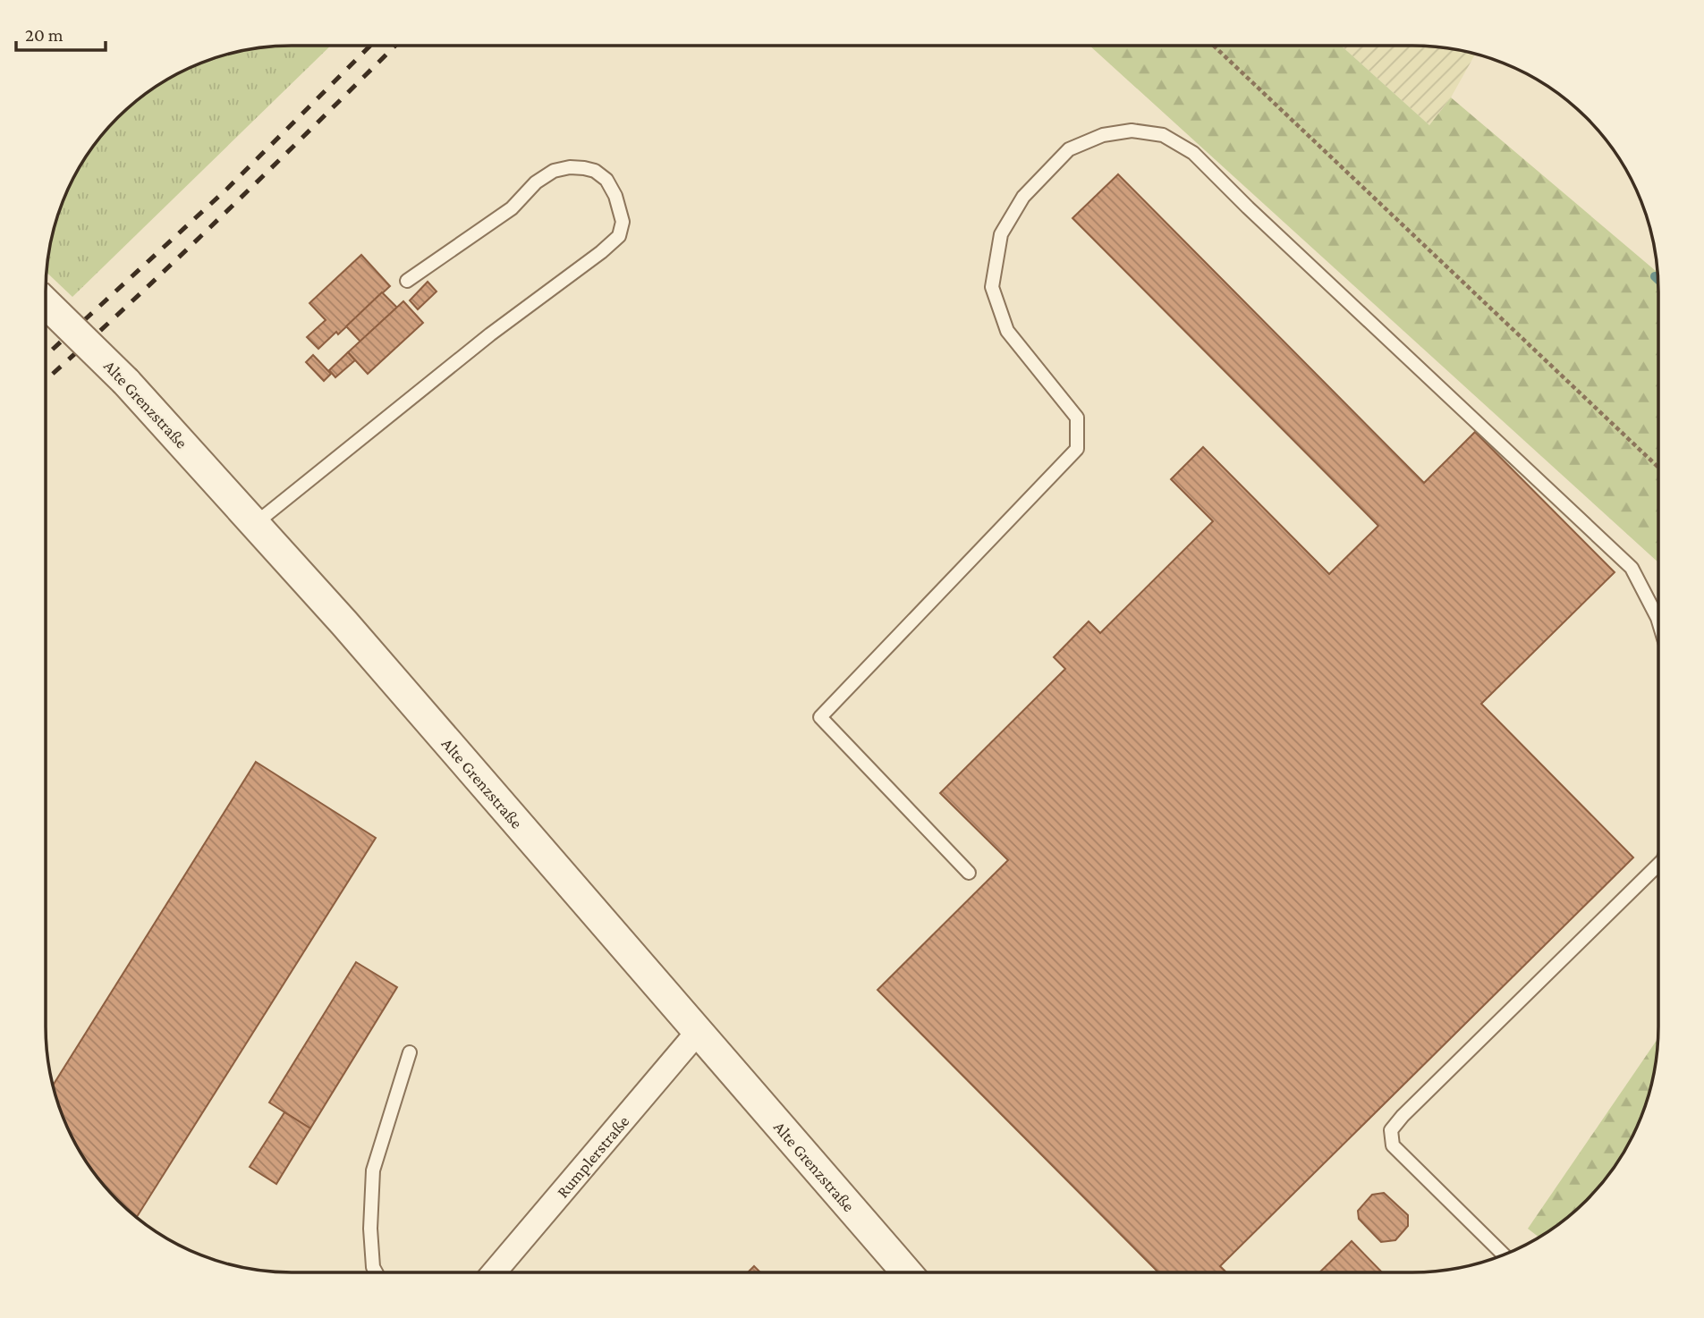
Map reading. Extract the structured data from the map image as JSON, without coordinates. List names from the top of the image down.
{
  "streets": {
    "street": ["Alte Grenzstraße", "Rumplerstraße"]
  },
  "crossings": [
    ["Alte Grenzstraße", "Rumplerstraße"]
  ],
  "scale_bar": "20 m"
}
